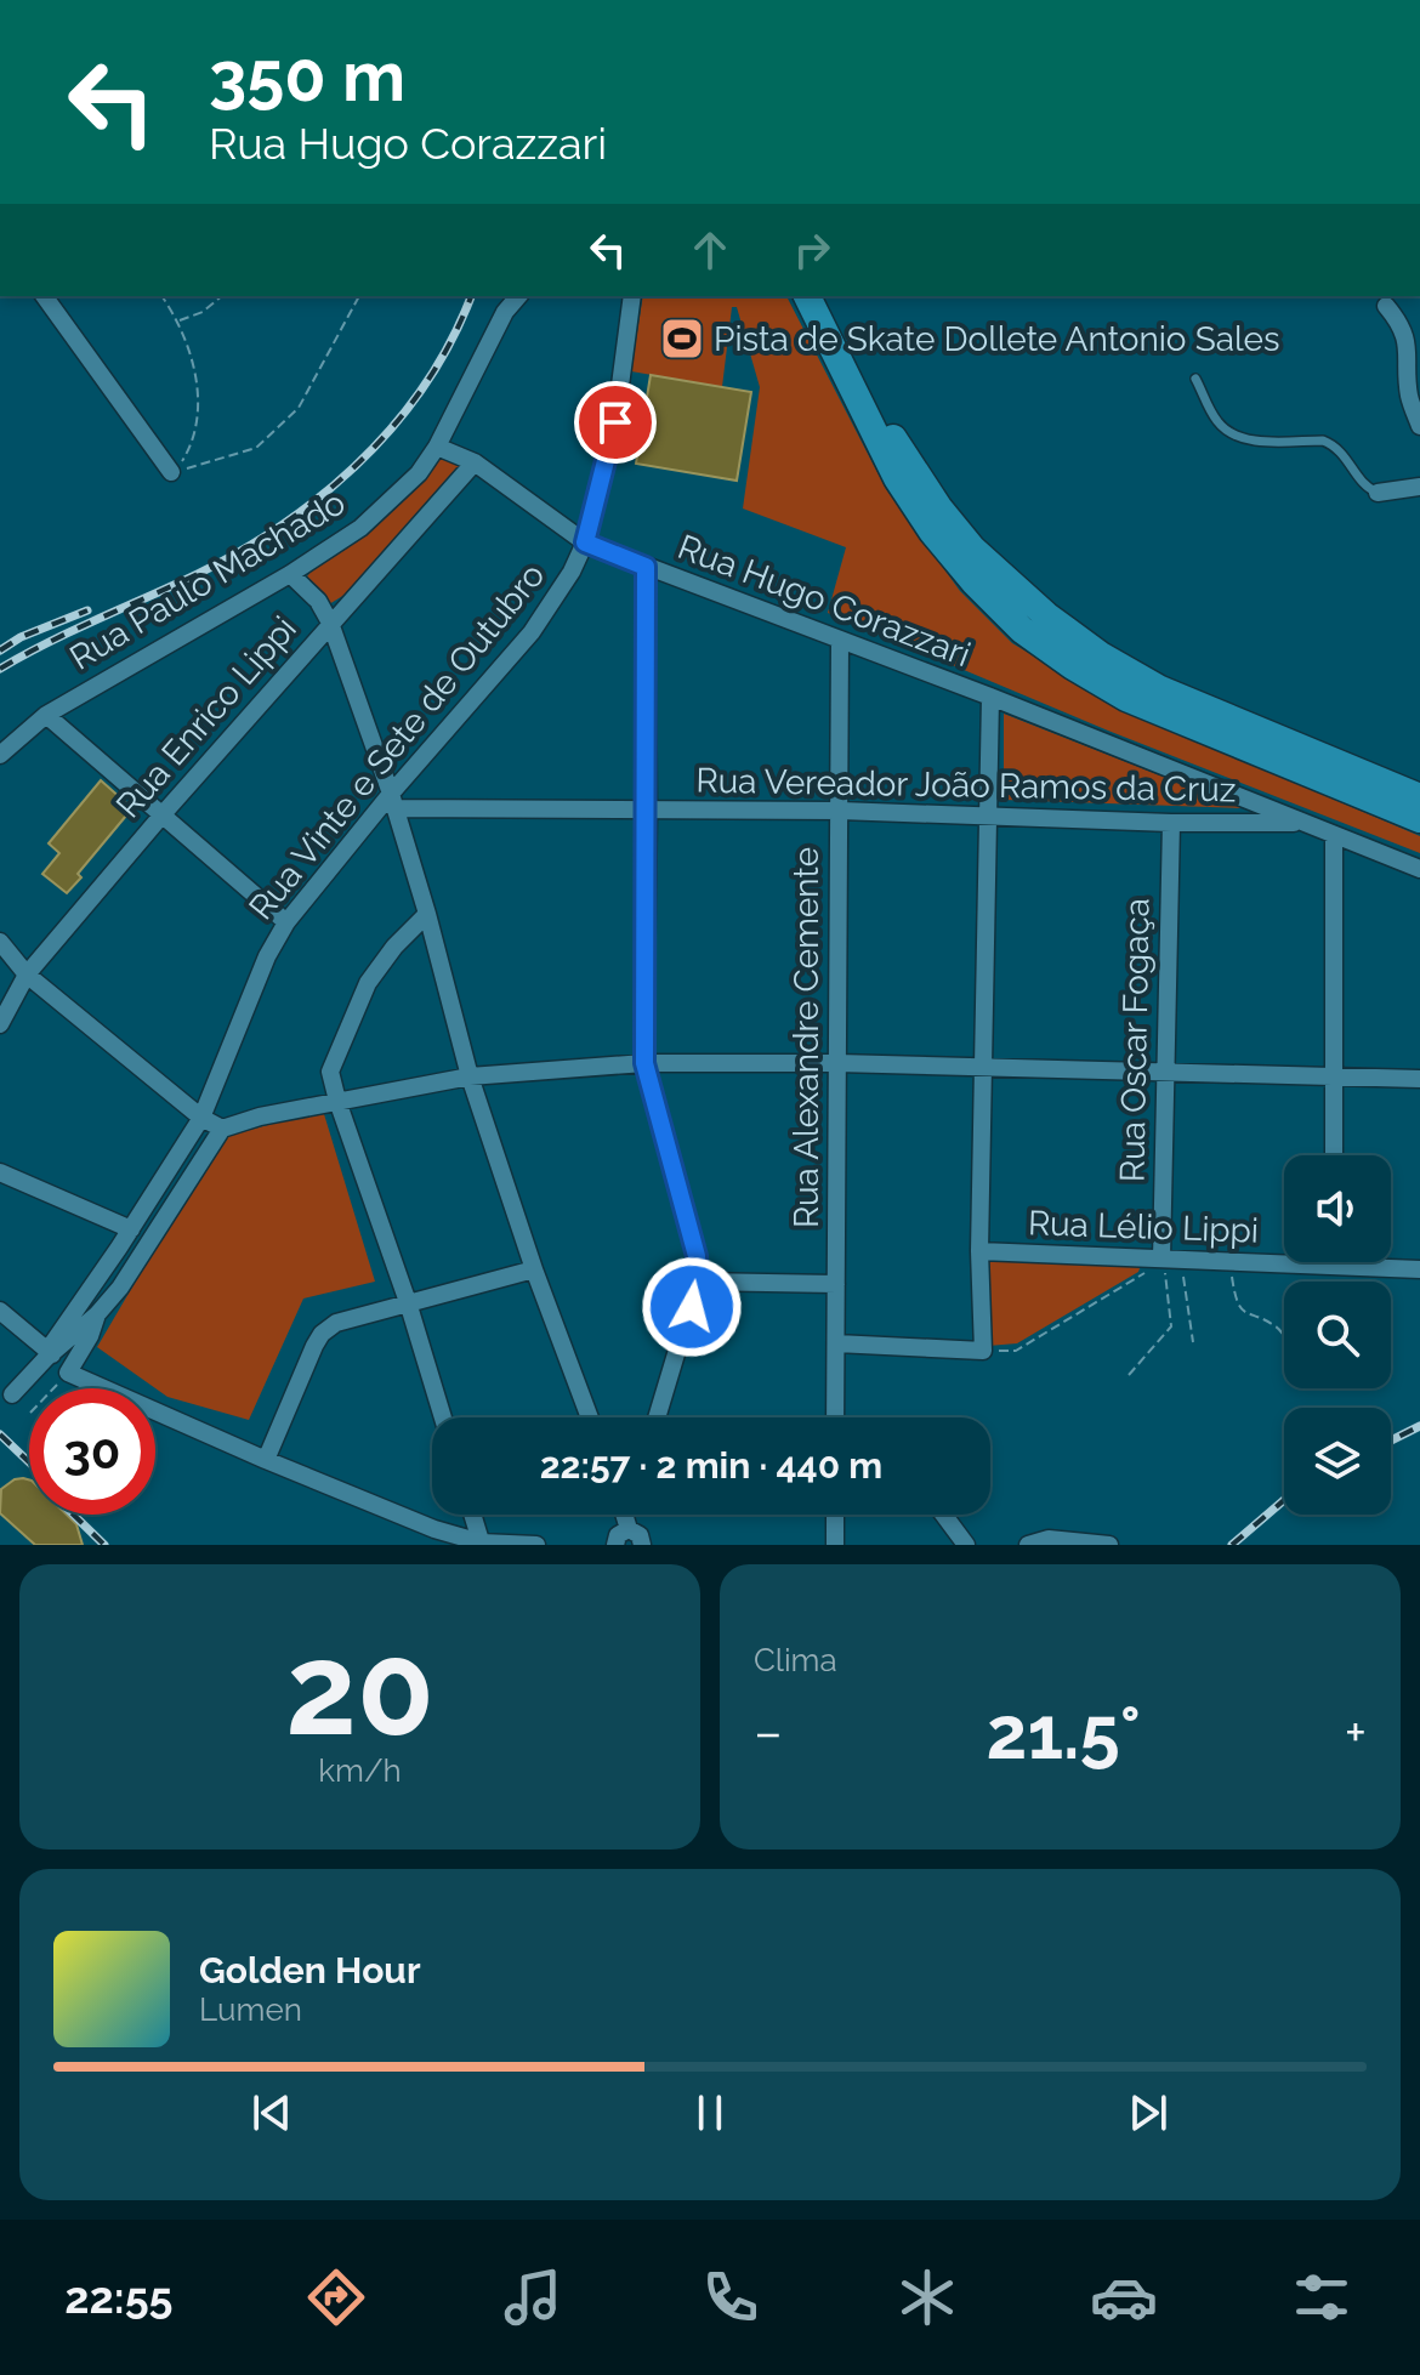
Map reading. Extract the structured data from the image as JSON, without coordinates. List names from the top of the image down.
{
  "streets": {
    "street": [
      "Rua Paulo Machado",
      "Rua Hugo Corazzari",
      "Rua Enrico Lippi",
      "Rua Vinte e Sete de Outubro",
      "Rua Vereador João Ramos da Cruz",
      "Rua Alexandre Cemente",
      "Rua Oscar Fogaça",
      "Rua Lélio Lippi"
    ]
  },
  "crossings": [
    ["Rua Paulo Machado", "Rua Hugo Corazzari"],
    ["Rua Hugo Corazzari", "Rua Enrico Lippi"],
    ["Rua Hugo Corazzari", "Rua Vinte e Sete de Outubro"],
    ["Rua Hugo Corazzari", "Rua Vereador João Ramos da Cruz"],
    ["Rua Hugo Corazzari", "Rua Alexandre Cemente"],
    ["Rua Vinte e Sete de Outubro", "Rua Vereador João Ramos da Cruz"],
    ["Rua Vereador João Ramos da Cruz", "Rua Alexandre Cemente"],
    ["Rua Vereador João Ramos da Cruz", "Rua Oscar Fogaça"],
    ["Rua Oscar Fogaça", "Rua Lélio Lippi"]
  ],
  "places": {
    "sports": ["Pista de Skate Dollete Antonio Sales"]
  },
  "page": {
    "turn": ["350 m", "Rua Hugo Corazzari"],
    "limit": "30",
    "trip": "22:57 · 2 min · 440 m",
    "tile": [
      ["20", "km/h"],
      "Clima"
    ],
    "heat": ["−", "21.5°", "+"],
    "song": ["Golden Hour", "Lumen"],
    "tabs": "22:55"
  }
}
